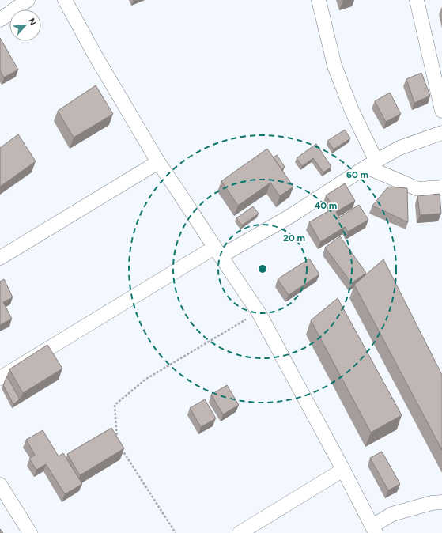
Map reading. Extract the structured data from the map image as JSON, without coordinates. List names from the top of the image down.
{
  "north": "top right",
  "rings": ["60 m", "40 m", "20 m"]
}
